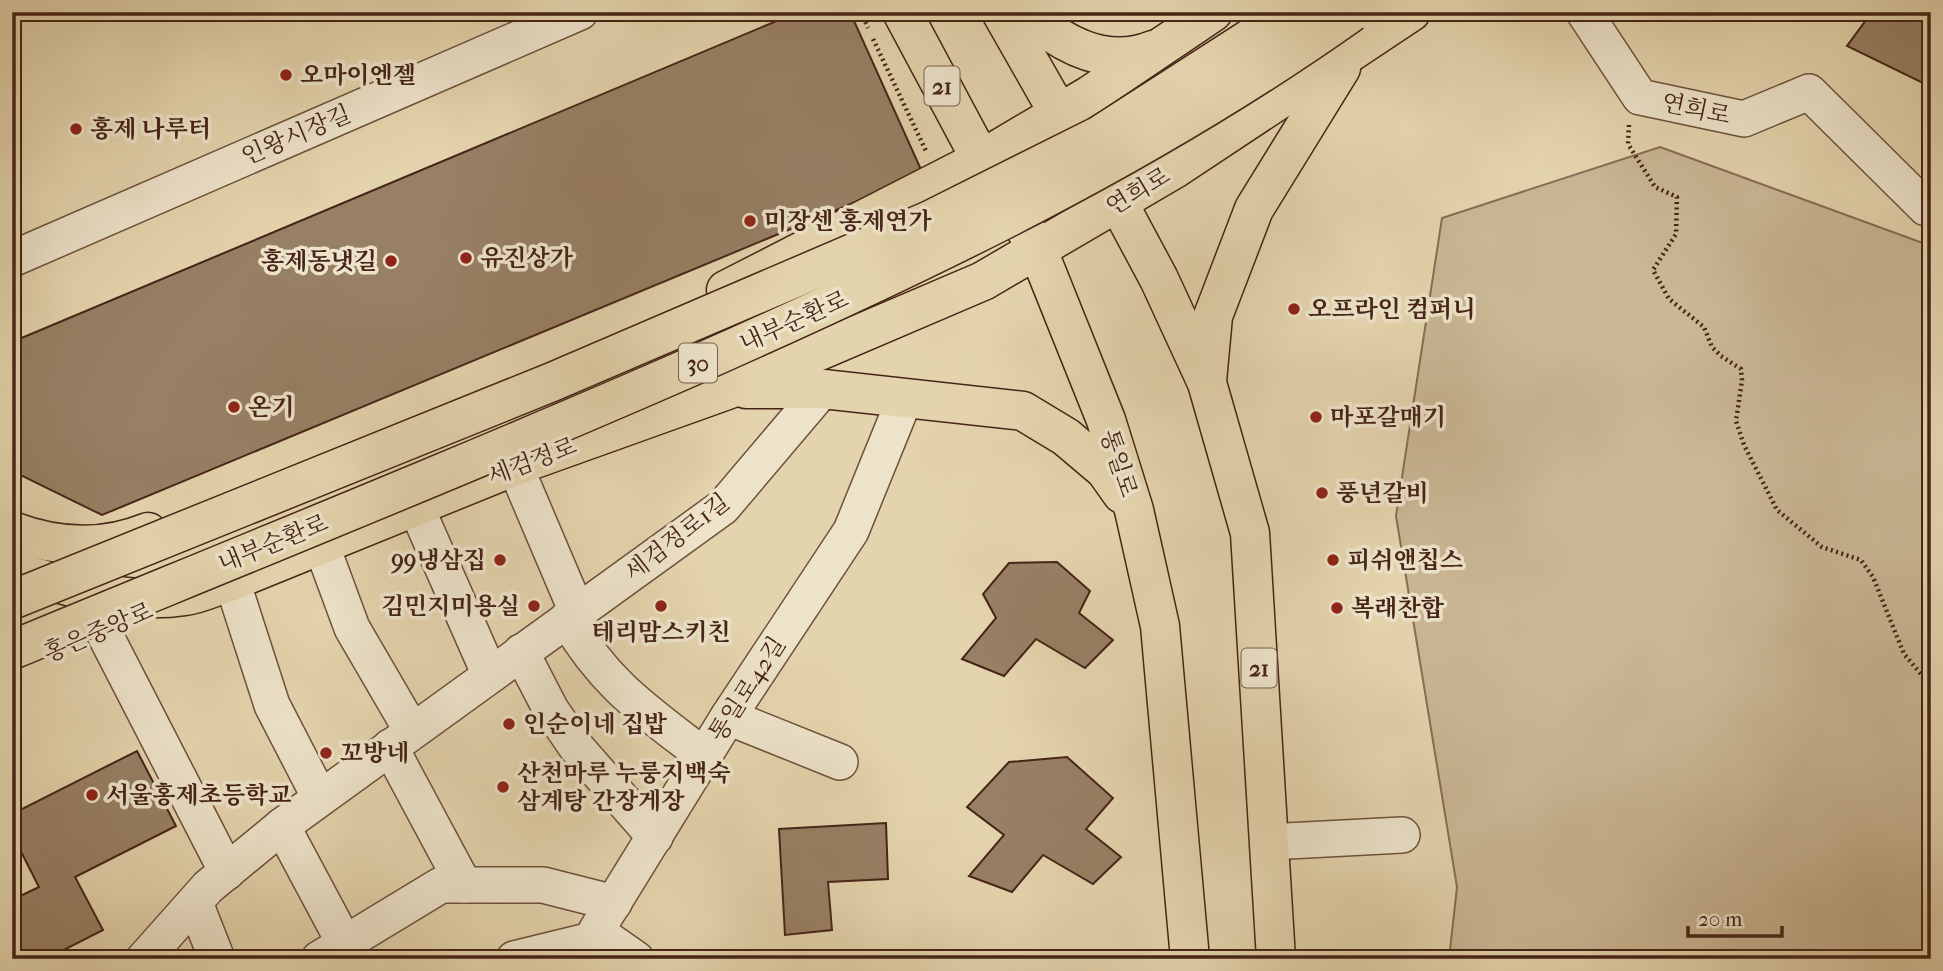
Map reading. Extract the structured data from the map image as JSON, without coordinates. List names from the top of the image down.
{
  "streets": {
    "main road": [
      "21",
      "연희로",
      "내부순환로",
      "30",
      "세검정로",
      "통일로"
    ],
    "street": [
      "인왕시장길",
      "세검정로1길",
      "홍은중앙로",
      "통일로42길"
    ]
  },
  "crossings": [
    ["21", "연희로"],
    ["연희로", "세검정로"],
    ["연희로", "통일로"],
    ["세검정로", "통일로"],
    ["세검정로", "홍은중앙로"]
  ],
  "places": [
    "오마이엔젤",
    "홍제 나루터",
    "미장센 홍제연가",
    "유진상가",
    "홍제동냇길",
    "오프라인 컴퍼니",
    "온기",
    "마포갈매기",
    "풍년갈비",
    "99냉삼집",
    "피쉬앤칩스",
    "김민지미용실",
    "테리맘스키친",
    "복래찬합",
    "인순이네 집밥",
    "꼬방네",
    "산천마루 누룽지백숙 삼계탕 간장게장",
    "서울홍제초등학교"
  ],
  "scale_bar": "20 m"
}
